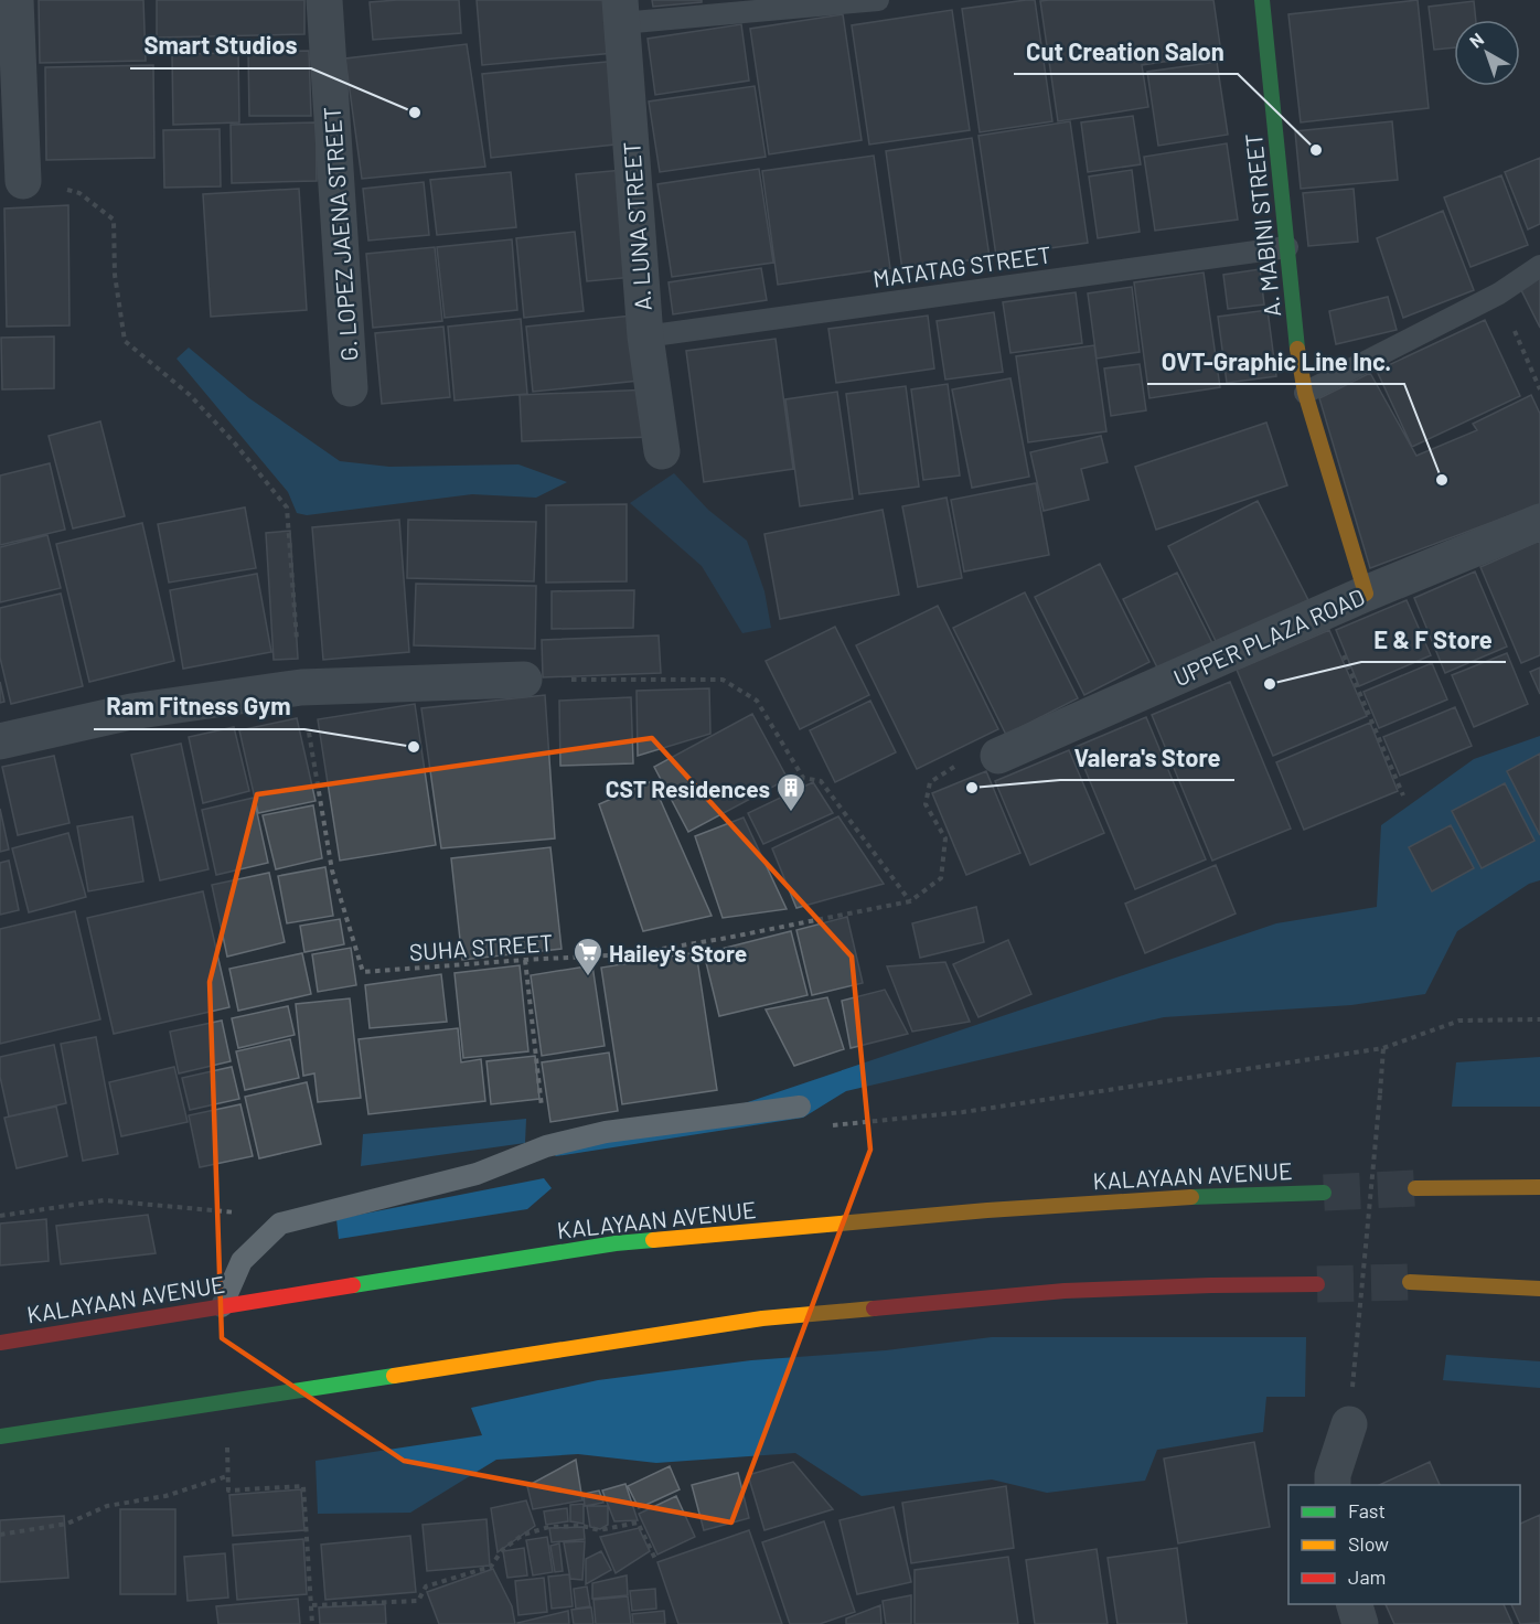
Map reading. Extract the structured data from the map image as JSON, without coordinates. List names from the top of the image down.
{
  "streets": {
    "main road": ["A. MABINI STREET", "KALAYAAN AVENUE"],
    "street": ["A. LUNA STREET", "G. LOPEZ JAENA STREET", "UPPER PLAZA ROAD"],
    "lane": ["MATATAG STREET"],
    "path": ["SUHA STREET"]
  },
  "crossings": [
    ["A. MABINI STREET", "MATATAG STREET"],
    ["A. MABINI STREET", "UPPER PLAZA ROAD"],
    ["A. LUNA STREET", "MATATAG STREET"],
    ["UPPER PLAZA ROAD", "SUHA STREET"]
  ],
  "places": {
    "other": [
      "Smart Studios",
      "Cut Creation Salon",
      "OVT-Graphic Line Inc.",
      "E & F Store",
      "Ram Fitness Gym",
      "Valera's Store"
    ],
    "building": ["CST Residences"],
    "supermarket": ["Hailey's Store"]
  },
  "legend": ["Fast", "Slow", "Jam"],
  "north": "top left"
}
